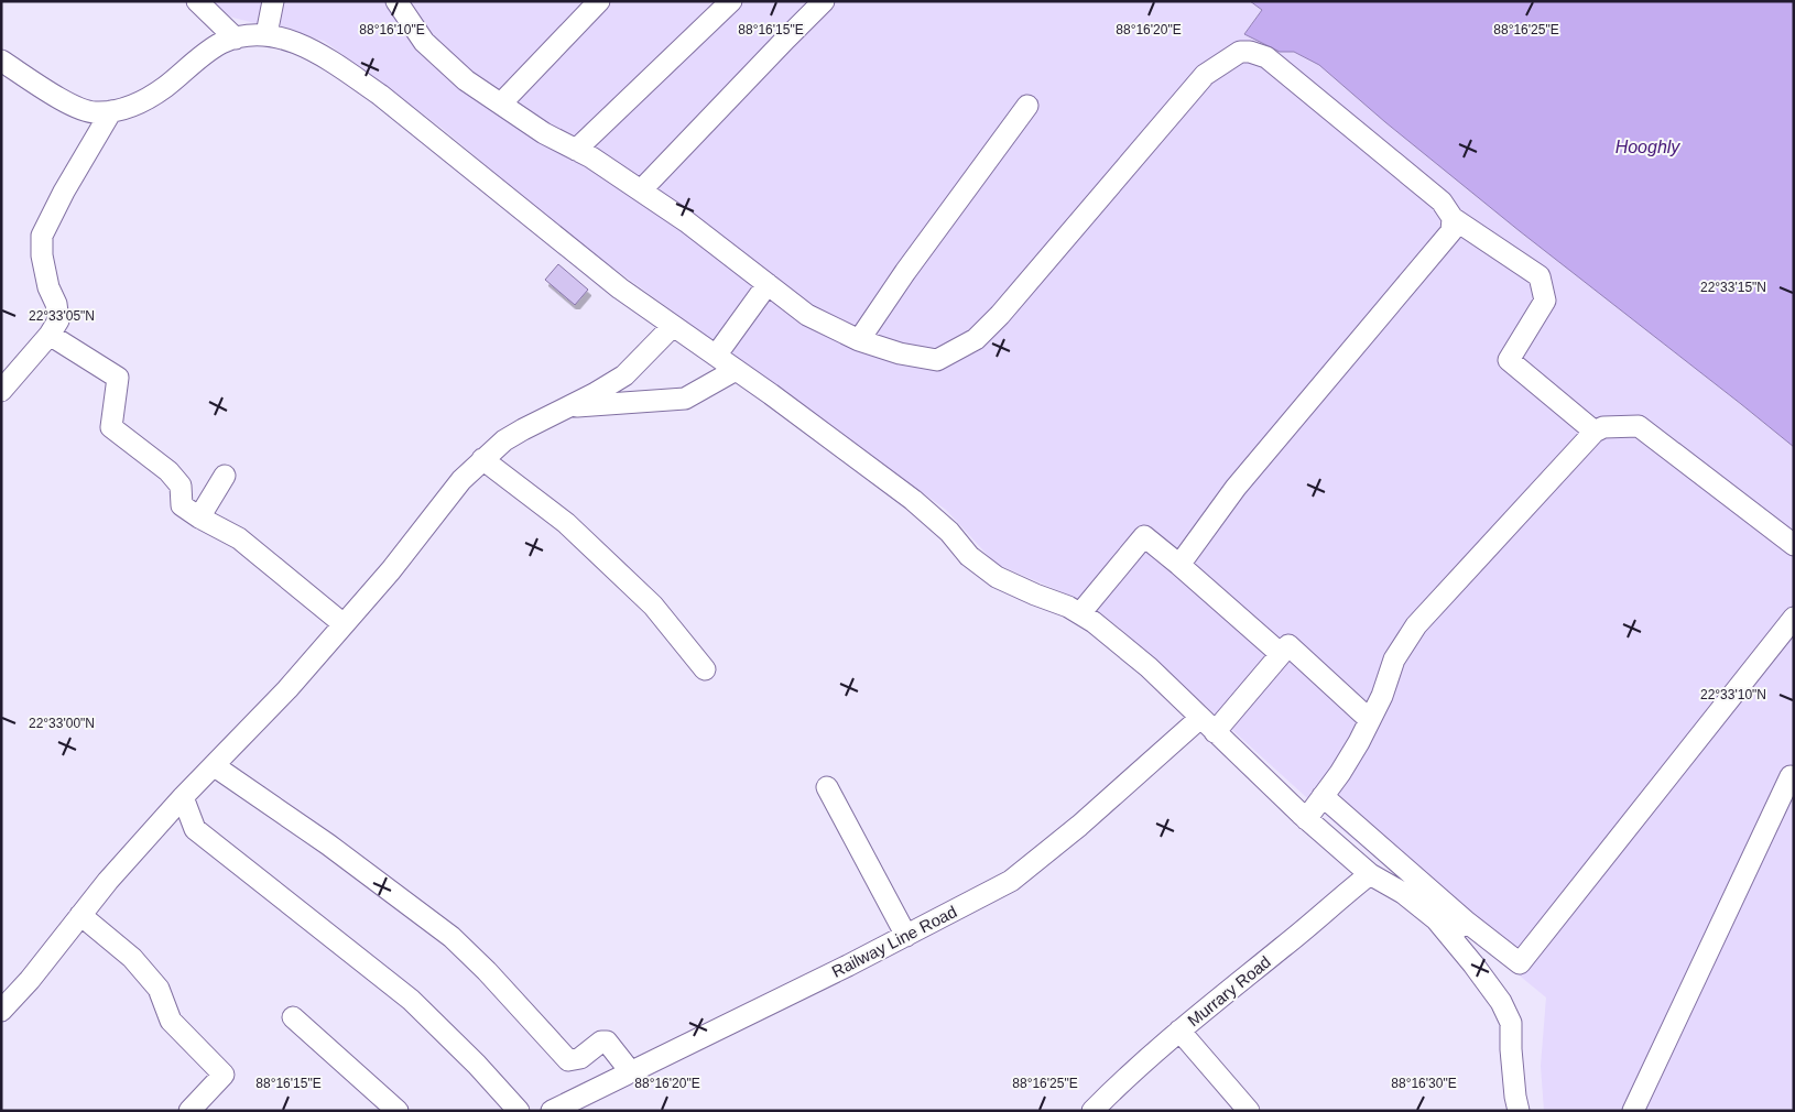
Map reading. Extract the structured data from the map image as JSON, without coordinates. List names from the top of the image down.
{
  "streets": {
    "street": ["Railway Line Road", "Murrary Road"]
  },
  "water": ["Hooghly"],
  "coordinates": [
    "88°16'10\"E",
    "88°16'15\"E",
    "88°16'20\"E",
    "88°16'25\"E",
    "22°33'15\"N",
    "22°33'05\"N",
    "22°33'10\"N",
    "22°33'00\"N",
    "88°16'30\"E"
  ]
}
